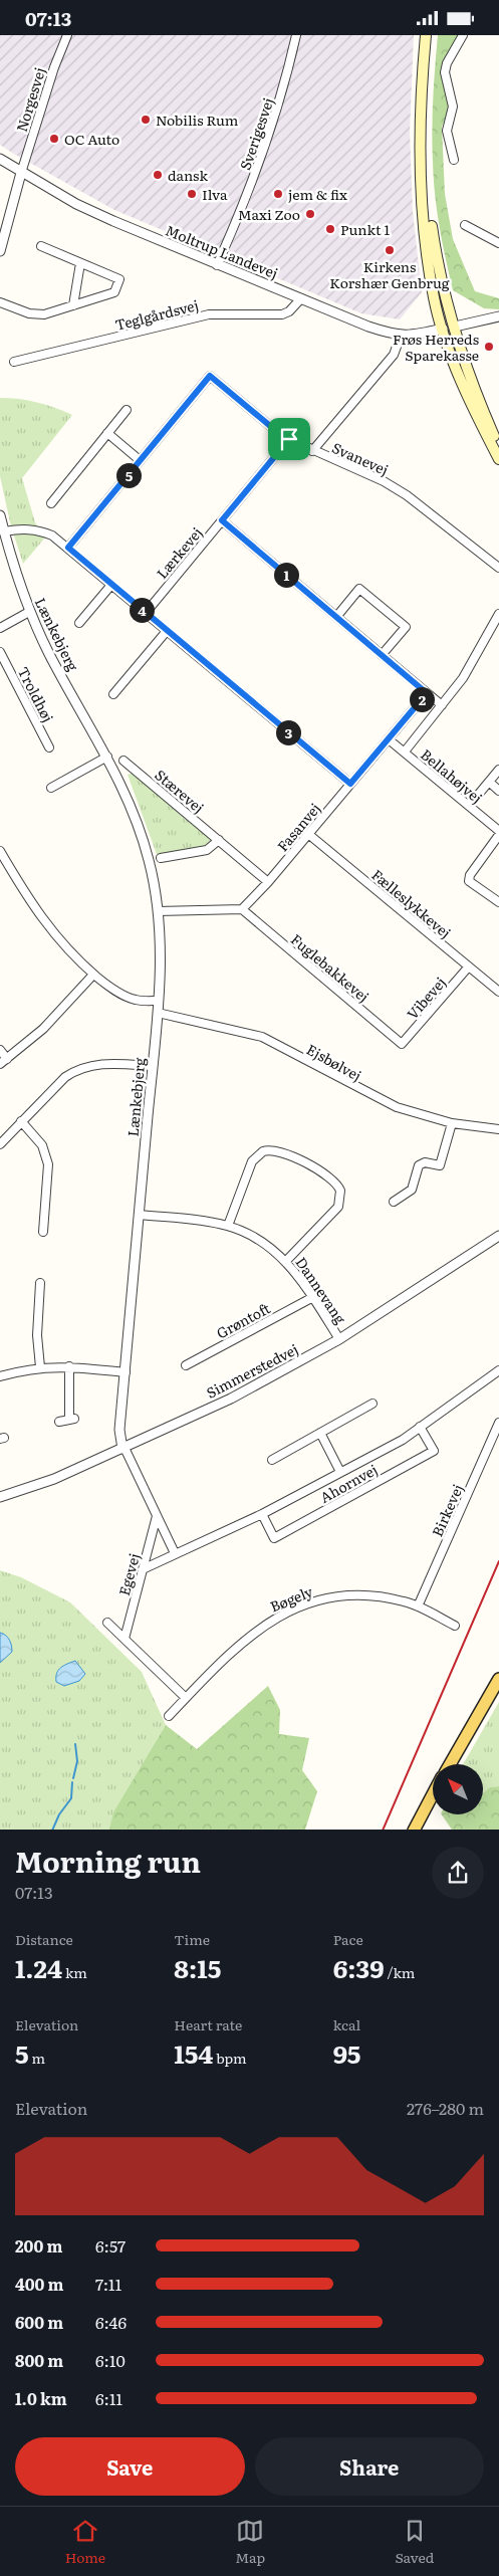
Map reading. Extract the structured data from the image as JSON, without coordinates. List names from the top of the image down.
{
  "streets": {
    "street": [
      "Norgesvej",
      "Sverigesvej",
      "Moltrup Landevej",
      "Teglgårdsvej",
      "Svanevej",
      "Lærkevej",
      "Lænkebjerg",
      "Troldhøj",
      "Bellahøjvej",
      "Stærevej",
      "Fasanvej",
      "Fælleslykkevej",
      "Fuglebakkevej",
      "Vibevej",
      "Ejsbølvej",
      "Dannevang",
      "Grøntoft",
      "Simmerstedvej",
      "Ahornvej",
      "Birkevej",
      "Egevej",
      "Bøgely"
    ]
  },
  "crossings": [
    ["Norgesvej", "Moltrup Landevej"],
    ["Sverigesvej", "Moltrup Landevej"],
    ["Moltrup Landevej", "Teglgårdsvej"],
    ["Svanevej", "Lærkevej"],
    ["Lænkebjerg", "Ejsbølvej"],
    ["Lænkebjerg", "Dannevang"],
    ["Lænkebjerg", "Simmerstedvej"],
    ["Bellahøjvej", "Fasanvej"],
    ["Stærevej", "Fasanvej"],
    ["Fasanvej", "Fælleslykkevej"],
    ["Fasanvej", "Fuglebakkevej"],
    ["Fælleslykkevej", "Vibevej"],
    ["Fuglebakkevej", "Vibevej"],
    ["Dannevang", "Grøntoft"],
    ["Dannevang", "Simmerstedvej"],
    ["Ahornvej", "Egevej"],
    ["Birkevej", "Bøgely"]
  ],
  "places": [
    "Nobilis Rum",
    "OC Auto",
    "dansk",
    "Ilva",
    "jem & fix",
    "Maxi Zoo",
    "Punkt 1",
    "Kirkens Korshær Genbrug",
    "Frøs Herreds Sparekasse"
  ],
  "north": "top left",
  "page": {
    "status": "07:13",
    "pins": [
      "5",
      "1",
      "4",
      "2",
      "3"
    ],
    "heading": ["Morning run", "07:13"],
    "stats": [
      ["Distance", "1.24 km"],
      ["Time", "8:15"],
      ["Pace", "6:39 /km"],
      ["Elevation", "5 m"],
      ["Heart rate", "154 bpm"],
      ["kcal", "95"]
    ],
    "chart": ["Elevation", "276–280 m"],
    "list": [
      {
        "name": "200 m",
        "note": "6:57"
      },
      {
        "name": "400 m",
        "note": "7:11"
      },
      {
        "name": "600 m",
        "note": "6:46"
      },
      {
        "name": "800 m",
        "note": "6:10"
      },
      {
        "name": "1.0 km",
        "note": "6:11"
      }
    ],
    "buttons": ["Save", "Share"],
    "tabs": ["Home", "Map", "Saved"]
  }
}
